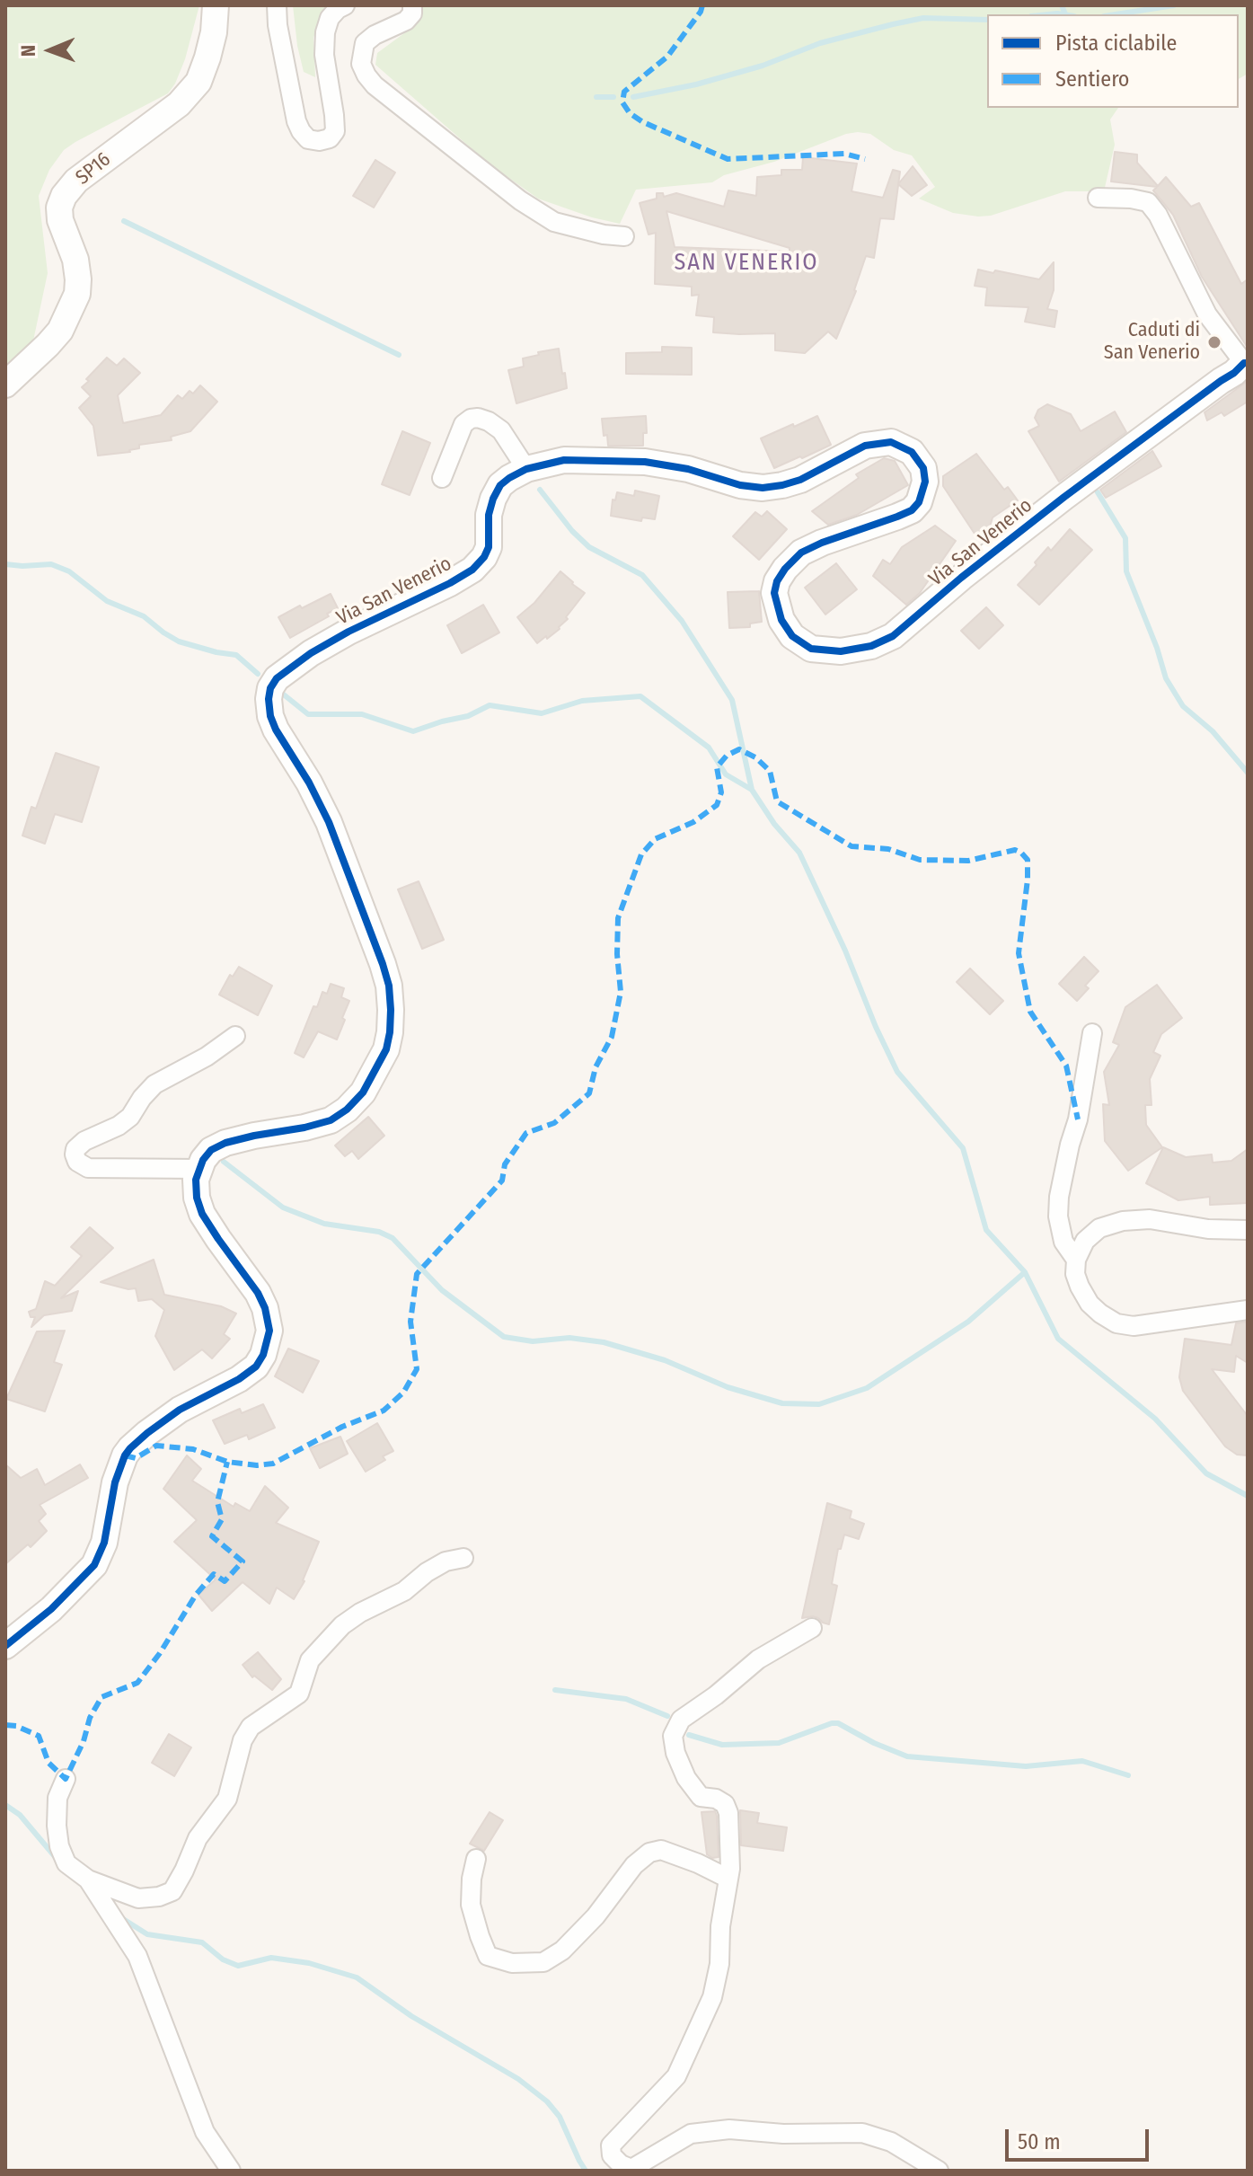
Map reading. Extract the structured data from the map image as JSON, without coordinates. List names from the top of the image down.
{
  "streets": {
    "street": ["SP16", "Via San Venerio"]
  },
  "districts": ["SAN VENERIO"],
  "places": ["Caduti di San Venerio"],
  "legend": ["Pista ciclabile", "Sentiero"],
  "scale_bar": "50 m",
  "north": "left"
}
